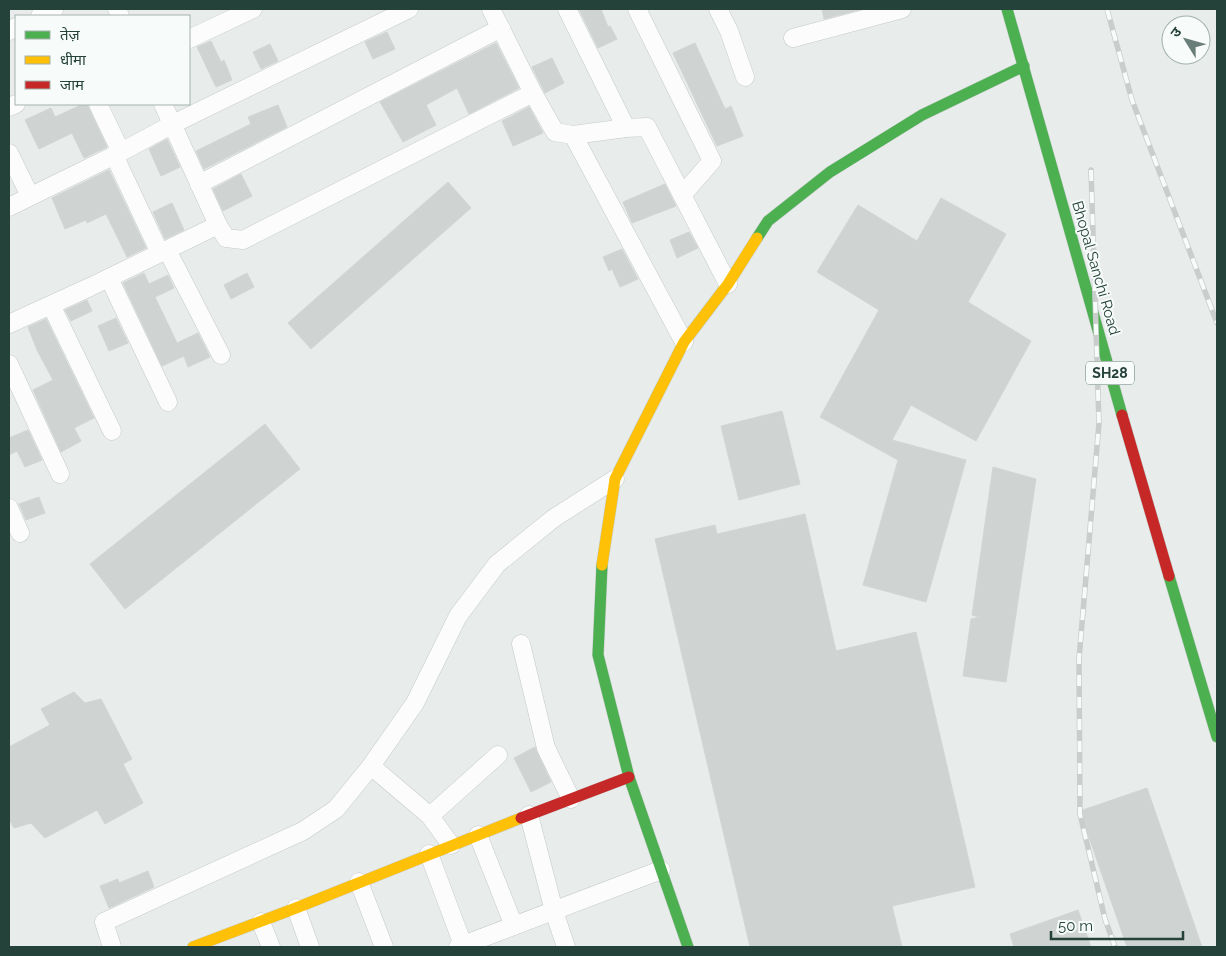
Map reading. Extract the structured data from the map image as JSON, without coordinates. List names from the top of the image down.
{
  "streets": {
    "street": ["Bhopal Sanchi Road", "SH28"]
  },
  "legend": ["तेज़", "धीमा", "जाम"],
  "scale_bar": "50 m",
  "north": "top left"
}
